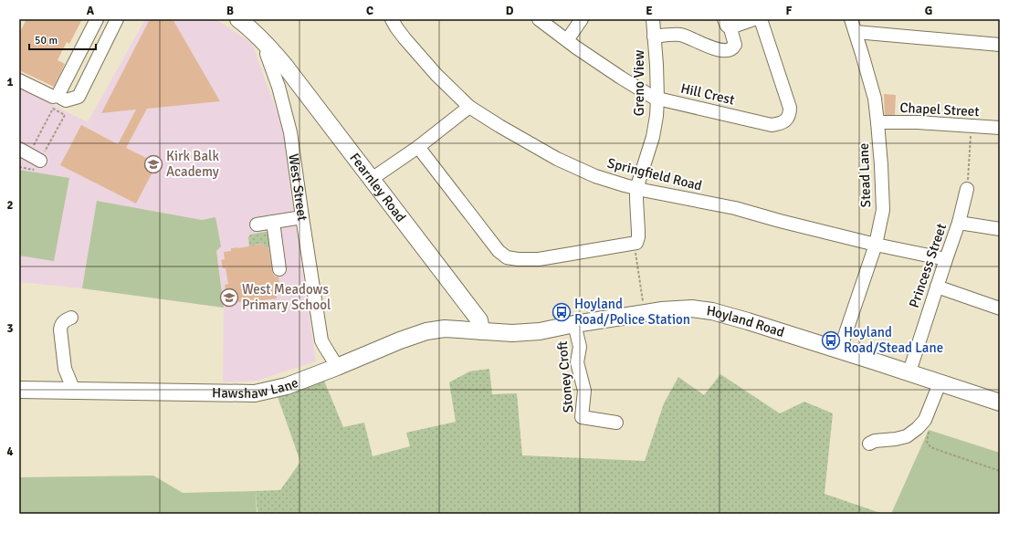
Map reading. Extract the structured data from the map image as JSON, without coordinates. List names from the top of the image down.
{
  "streets": {
    "main road": ["Fearnley Road", "Hoyland Road", "Hawshaw Lane"],
    "street": [
      "Greno View",
      "Hill Crest",
      "Chapel Street",
      "Springfield Road",
      "Stead Lane",
      "West Street",
      "Princess Street",
      "Stoney Croft"
    ]
  },
  "crossings": [
    ["Greno View", "Hill Crest"],
    ["Greno View", "Springfield Road"],
    ["Chapel Street", "Stead Lane"],
    ["Springfield Road", "Stead Lane"],
    ["Springfield Road", "Princess Street"],
    ["Stead Lane", "Hoyland Road"],
    ["West Street", "Fearnley Road"],
    ["West Street", "Hawshaw Lane"],
    ["Fearnley Road", "Hoyland Road"],
    ["Fearnley Road", "Hawshaw Lane"],
    ["Princess Street", "Hoyland Road"],
    ["Hoyland Road", "Stoney Croft"],
    ["Hoyland Road", "Hawshaw Lane"]
  ],
  "places": {
    "school or university": ["Kirk Balk Academy", "West Meadows Primary School"],
    "bus stop": ["Hoyland Road/Police Station", "Hoyland Road/Stead Lane"]
  },
  "scale_bar": "50 m",
  "grid": {
    "columns": [
      "A",
      "B",
      "C",
      "D",
      "E",
      "F",
      "G"
    ],
    "rows": [
      "1",
      "2",
      "3",
      "4"
    ]
  }
}
